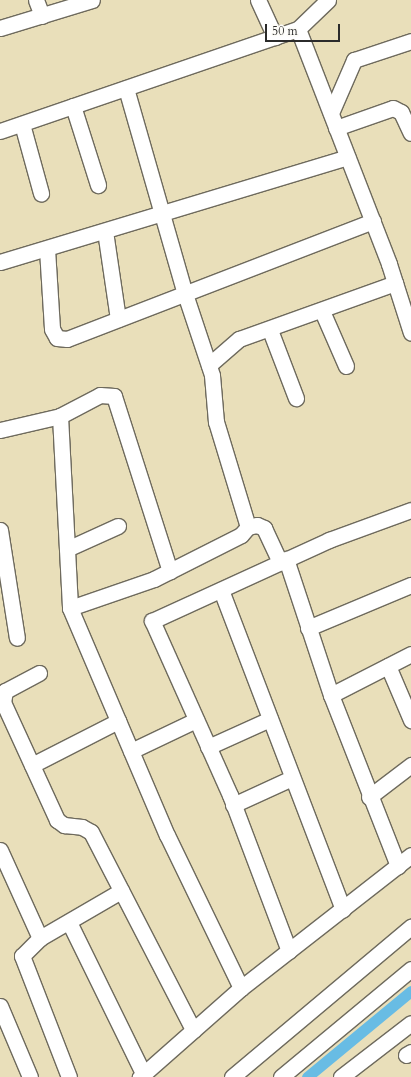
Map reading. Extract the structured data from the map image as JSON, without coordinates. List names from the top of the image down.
{
  "scale_bar": "50 m"
}
